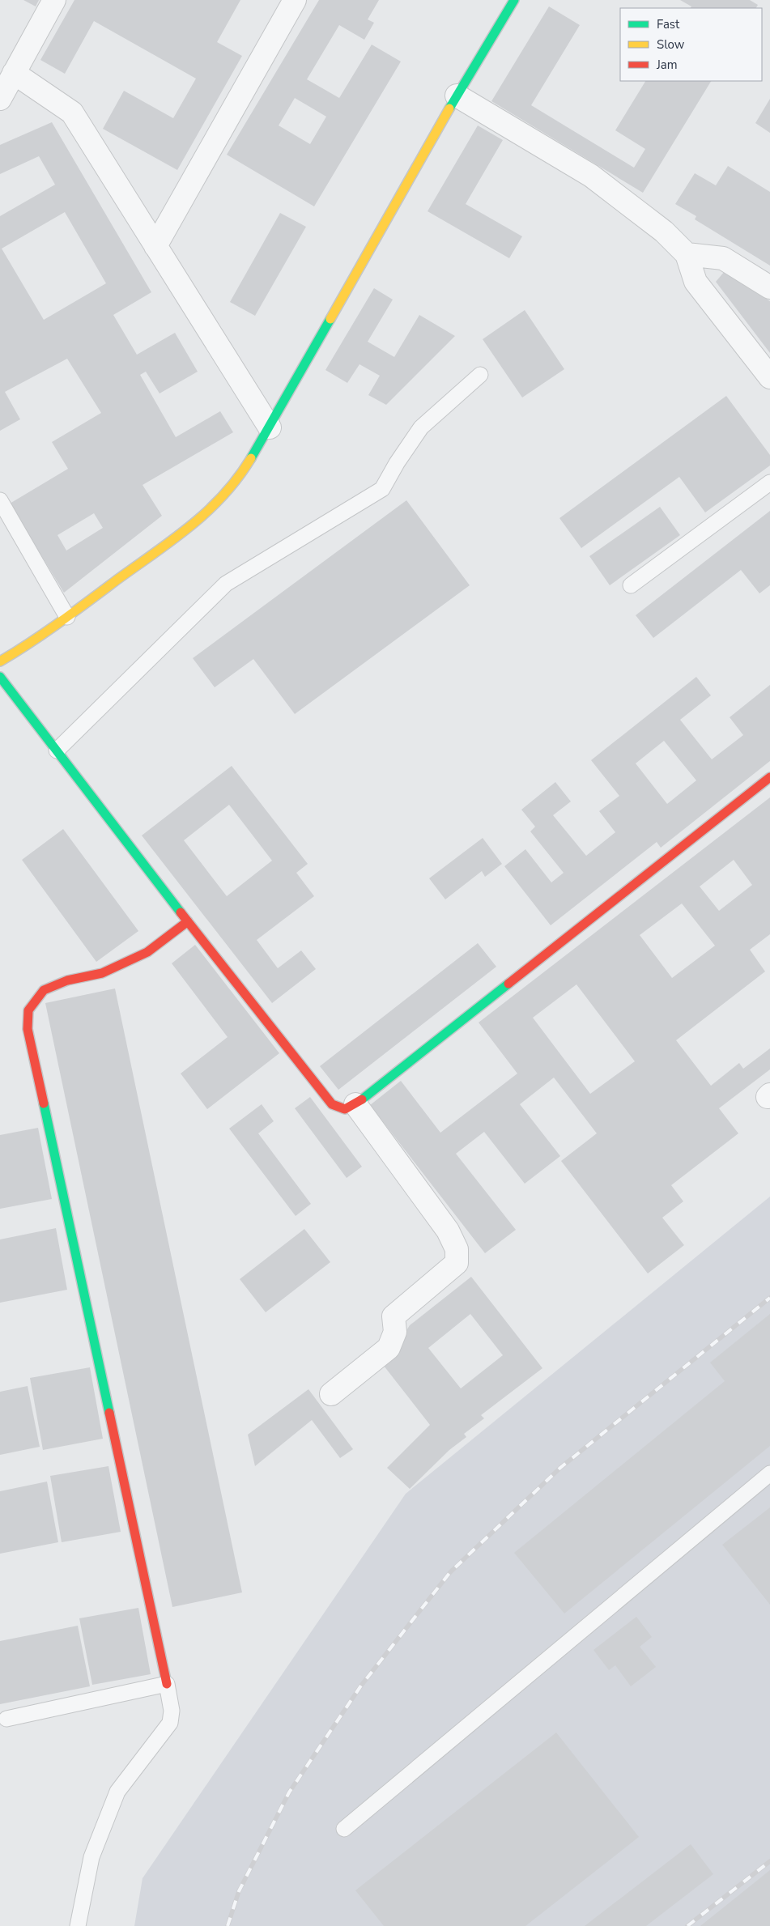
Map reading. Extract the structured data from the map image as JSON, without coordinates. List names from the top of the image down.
{
  "legend": ["Fast", "Slow", "Jam"]
}
